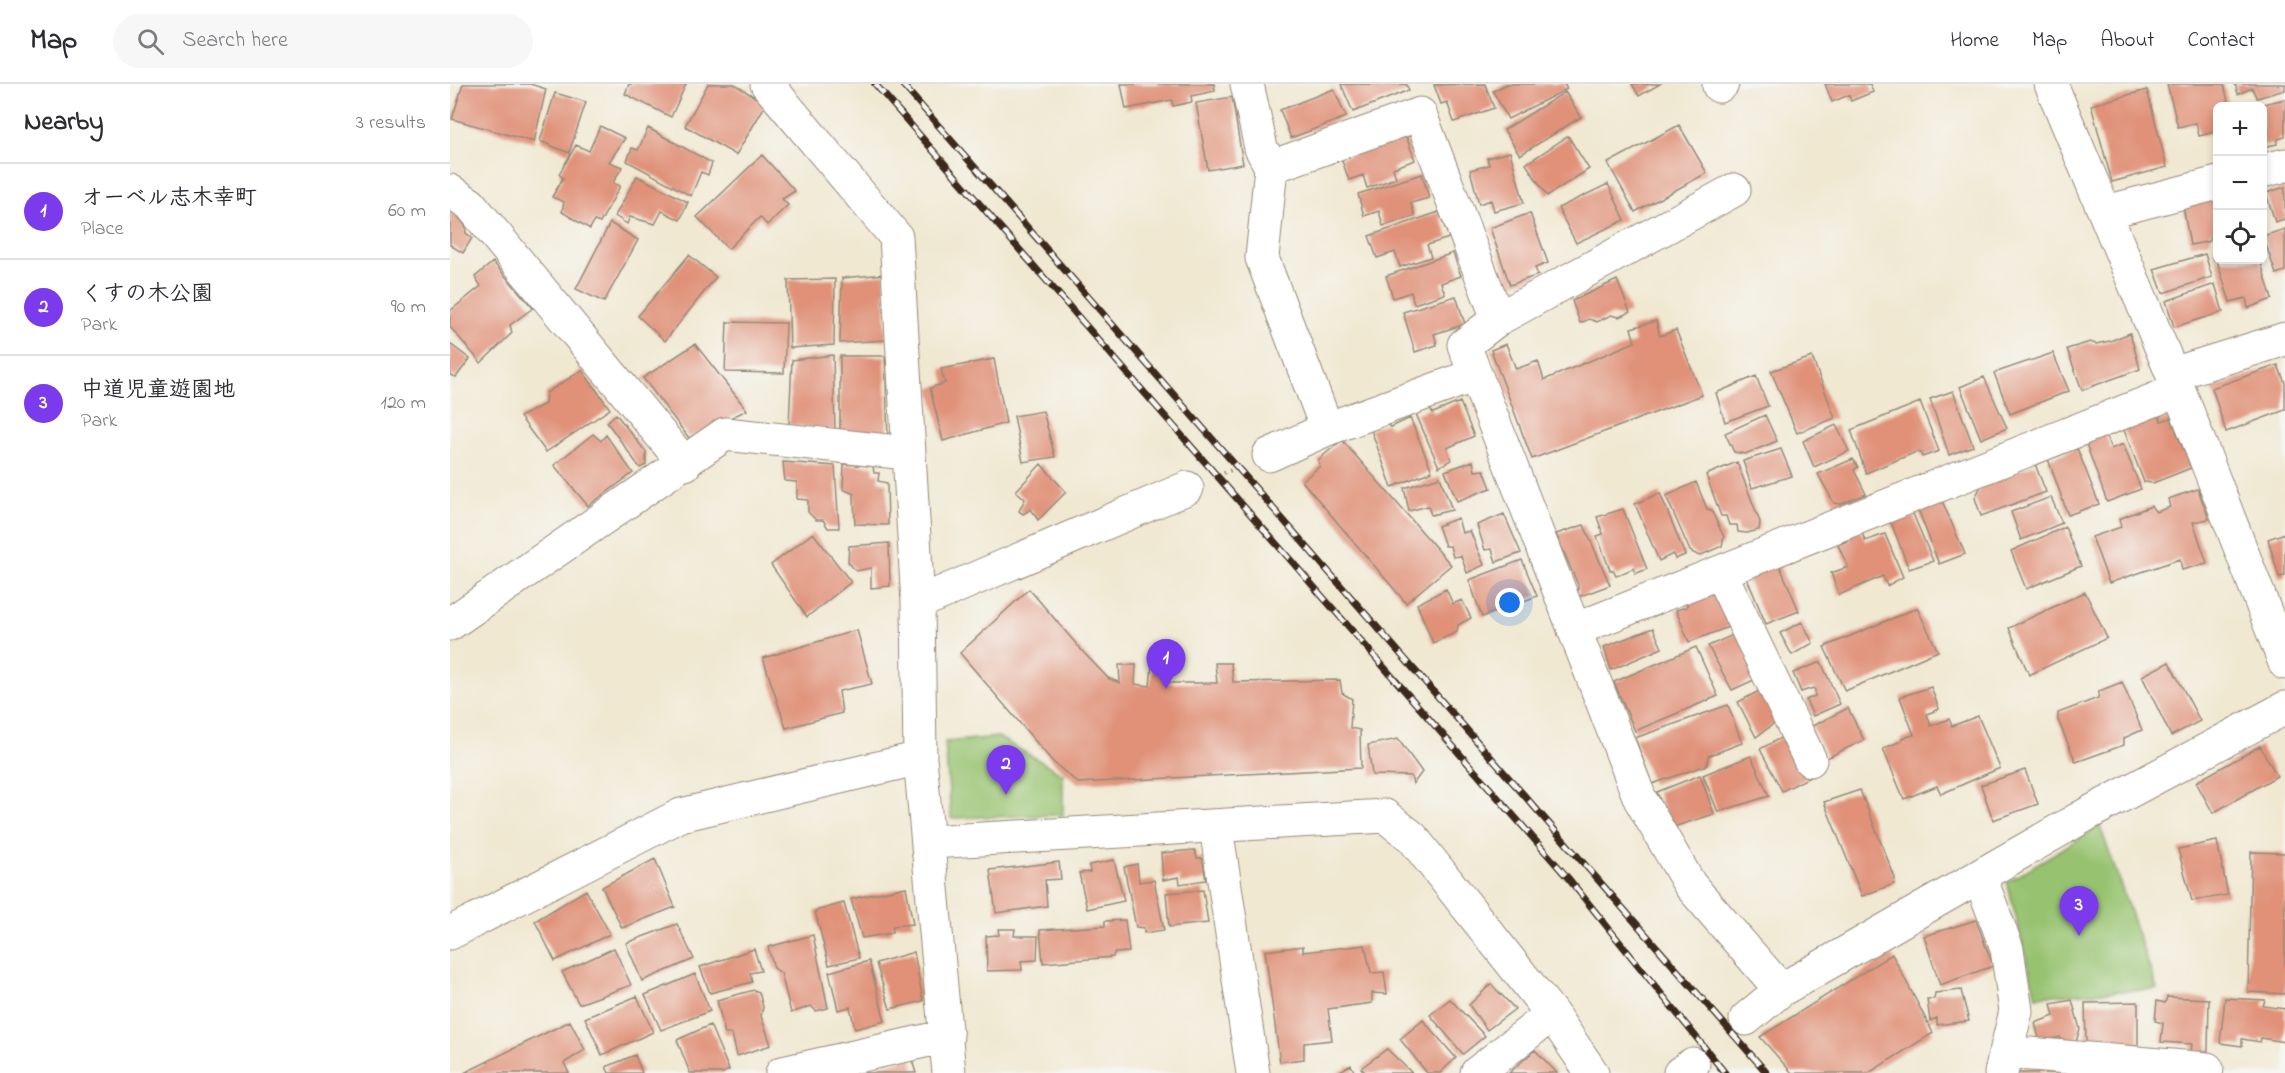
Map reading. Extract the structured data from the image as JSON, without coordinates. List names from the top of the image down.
{
  "page": {
    "header": "Map",
    "search": "Search here",
    "nav": [
      "Home",
      "Map",
      "About",
      "Contact"
    ],
    "heading": ["Nearby", "3 results"],
    "map_buttons": ["+", "−"],
    "list": [
      {
        "mark": "1",
        "name": "オーベル志木幸町",
        "note": "Place",
        "value": "60 m"
      },
      {
        "mark": "2",
        "name": "くすの木公園",
        "note": "Park",
        "value": "90 m"
      },
      {
        "mark": "3",
        "name": "中道児童遊園地",
        "note": "Park",
        "value": "120 m"
      }
    ],
    "pins": ["1", "2", "3"]
  }
}
